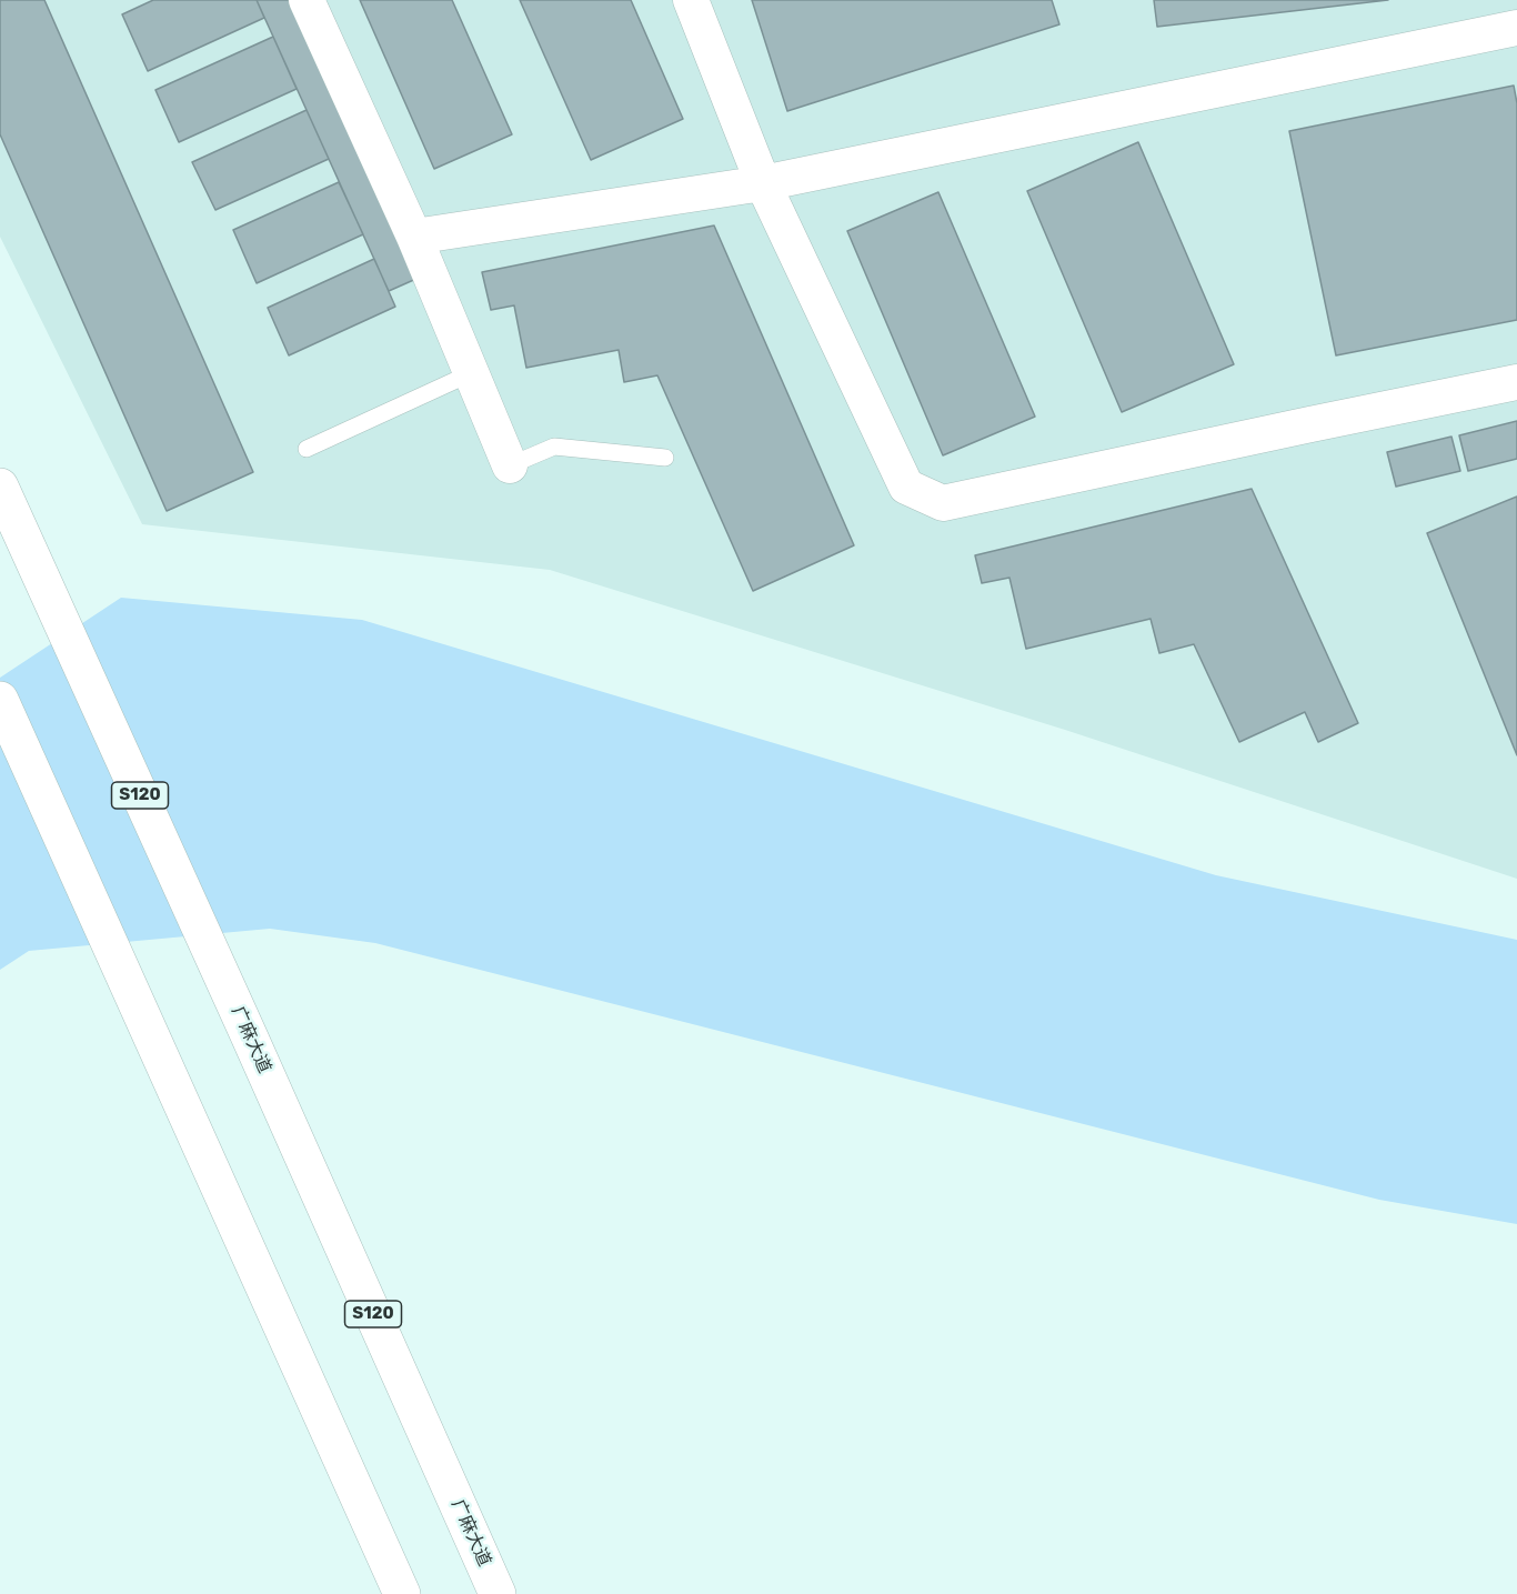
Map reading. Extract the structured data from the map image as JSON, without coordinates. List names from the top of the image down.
{
  "streets": {
    "main road": ["S120", "广麻大道"]
  }
}
